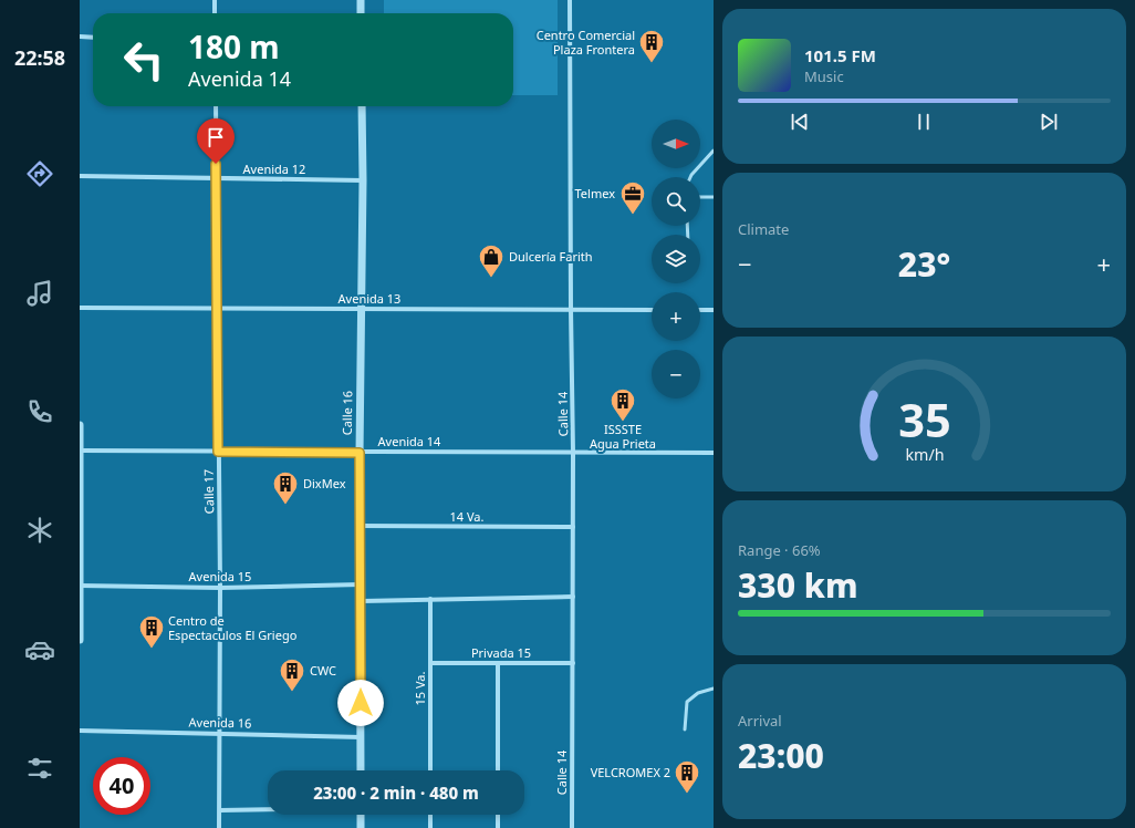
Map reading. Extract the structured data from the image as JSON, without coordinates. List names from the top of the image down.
{
  "streets": {
    "street": [
      "Avenida 12",
      "Avenida 13",
      "Calle 16",
      "Calle 14",
      "Avenida 14",
      "Calle 17",
      "14 Va.",
      "Avenida 15",
      "Privada 15",
      "15 Va.",
      "Avenida 16"
    ]
  },
  "crossings": [
    ["Avenida 12", "Calle 16"],
    ["Avenida 12", "Calle 17"],
    ["Avenida 13", "Calle 16"],
    ["Avenida 13", "Calle 14"],
    ["Avenida 13", "Calle 17"],
    ["Calle 16", "Avenida 14"],
    ["Calle 16", "14 Va."],
    ["Calle 16", "Avenida 15"],
    ["Calle 16", "Avenida 16"],
    ["Calle 14", "Avenida 14"],
    ["Calle 14", "14 Va."],
    ["Calle 14", "Privada 15"],
    ["Avenida 14", "Calle 17"],
    ["Calle 17", "Avenida 15"],
    ["Calle 17", "Avenida 16"],
    ["Privada 15", "15 Va."]
  ],
  "places": {
    "building": [
      "Centro Comercial Plaza Frontera",
      "ISSSTE Agua Prieta",
      "DixMex",
      "Centro de Espectaculos El Griego",
      "CWC",
      "VELCROMEX 2"
    ],
    "office": ["Telmex"],
    "shop": ["Dulcería Farith"]
  },
  "north": "right",
  "page": {
    "tabs": "22:58",
    "turn": ["180 m", "Avenida 14"],
    "song": ["101.5 FM", "Music"],
    "map_buttons": ["+", "−"],
    "tile": [
      "Climate",
      ["Range · 66%", "330 km"],
      ["Arrival", "23:00"]
    ],
    "heat": ["−", "23°", "+"],
    "limit": "40",
    "trip": "23:00 · 2 min · 480 m",
    "gauge": ["35", "km/h"]
  }
}
